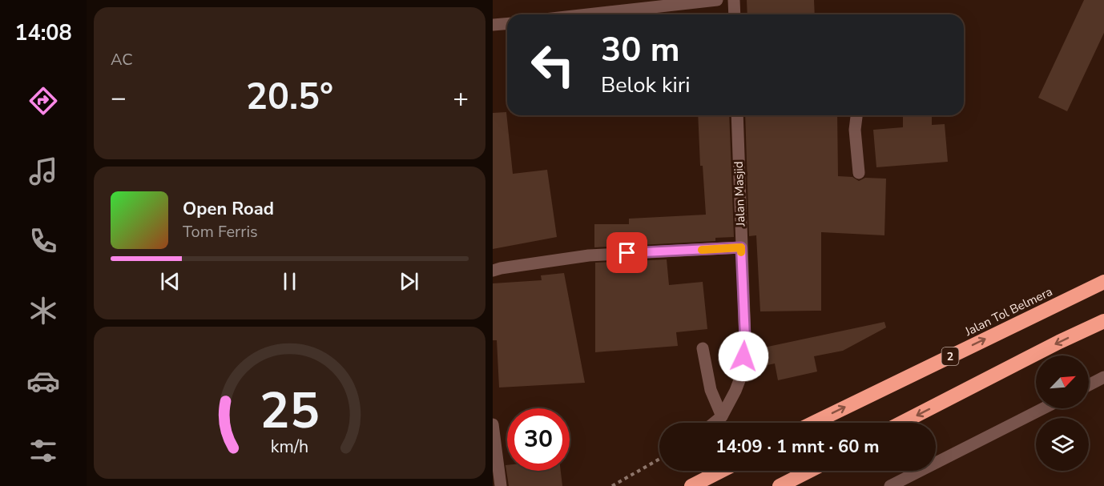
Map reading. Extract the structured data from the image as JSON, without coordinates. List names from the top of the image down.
{
  "streets": {
    "highway": ["Jalan Tol Belmera", "2"],
    "street": ["Jalan Masjid"]
  },
  "north": "top right",
  "page": {
    "tabs": "14:08",
    "tile": "AC",
    "turn": ["30 m", "Belok kiri"],
    "heat": ["−", "20.5°", "+"],
    "song": ["Open Road", "Tom Ferris"],
    "limit": "30",
    "trip": "14:09 · 1 mnt · 60 m",
    "gauge": ["25", "km/h"]
  }
}
